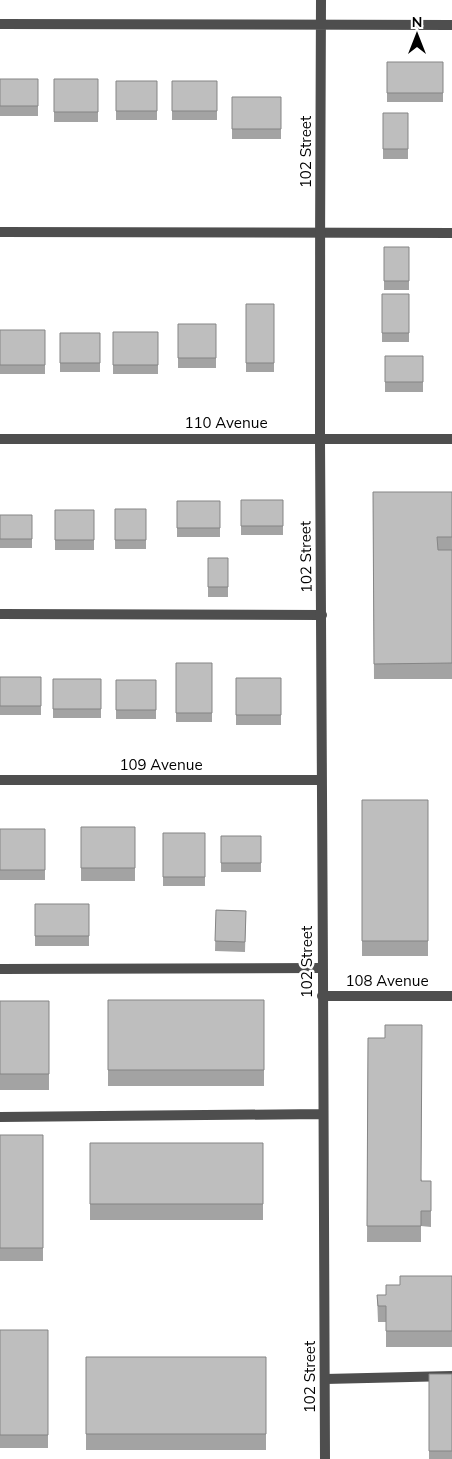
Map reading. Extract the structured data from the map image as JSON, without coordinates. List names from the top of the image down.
{
  "streets": {
    "street": [
      "102 Street",
      "110 Avenue",
      "109 Avenue",
      "108 Avenue"
    ]
  },
  "crossings": [
    ["102 Street", "110 Avenue"],
    ["102 Street", "109 Avenue"],
    ["102 Street", "108 Avenue"]
  ],
  "north": "top"
}
